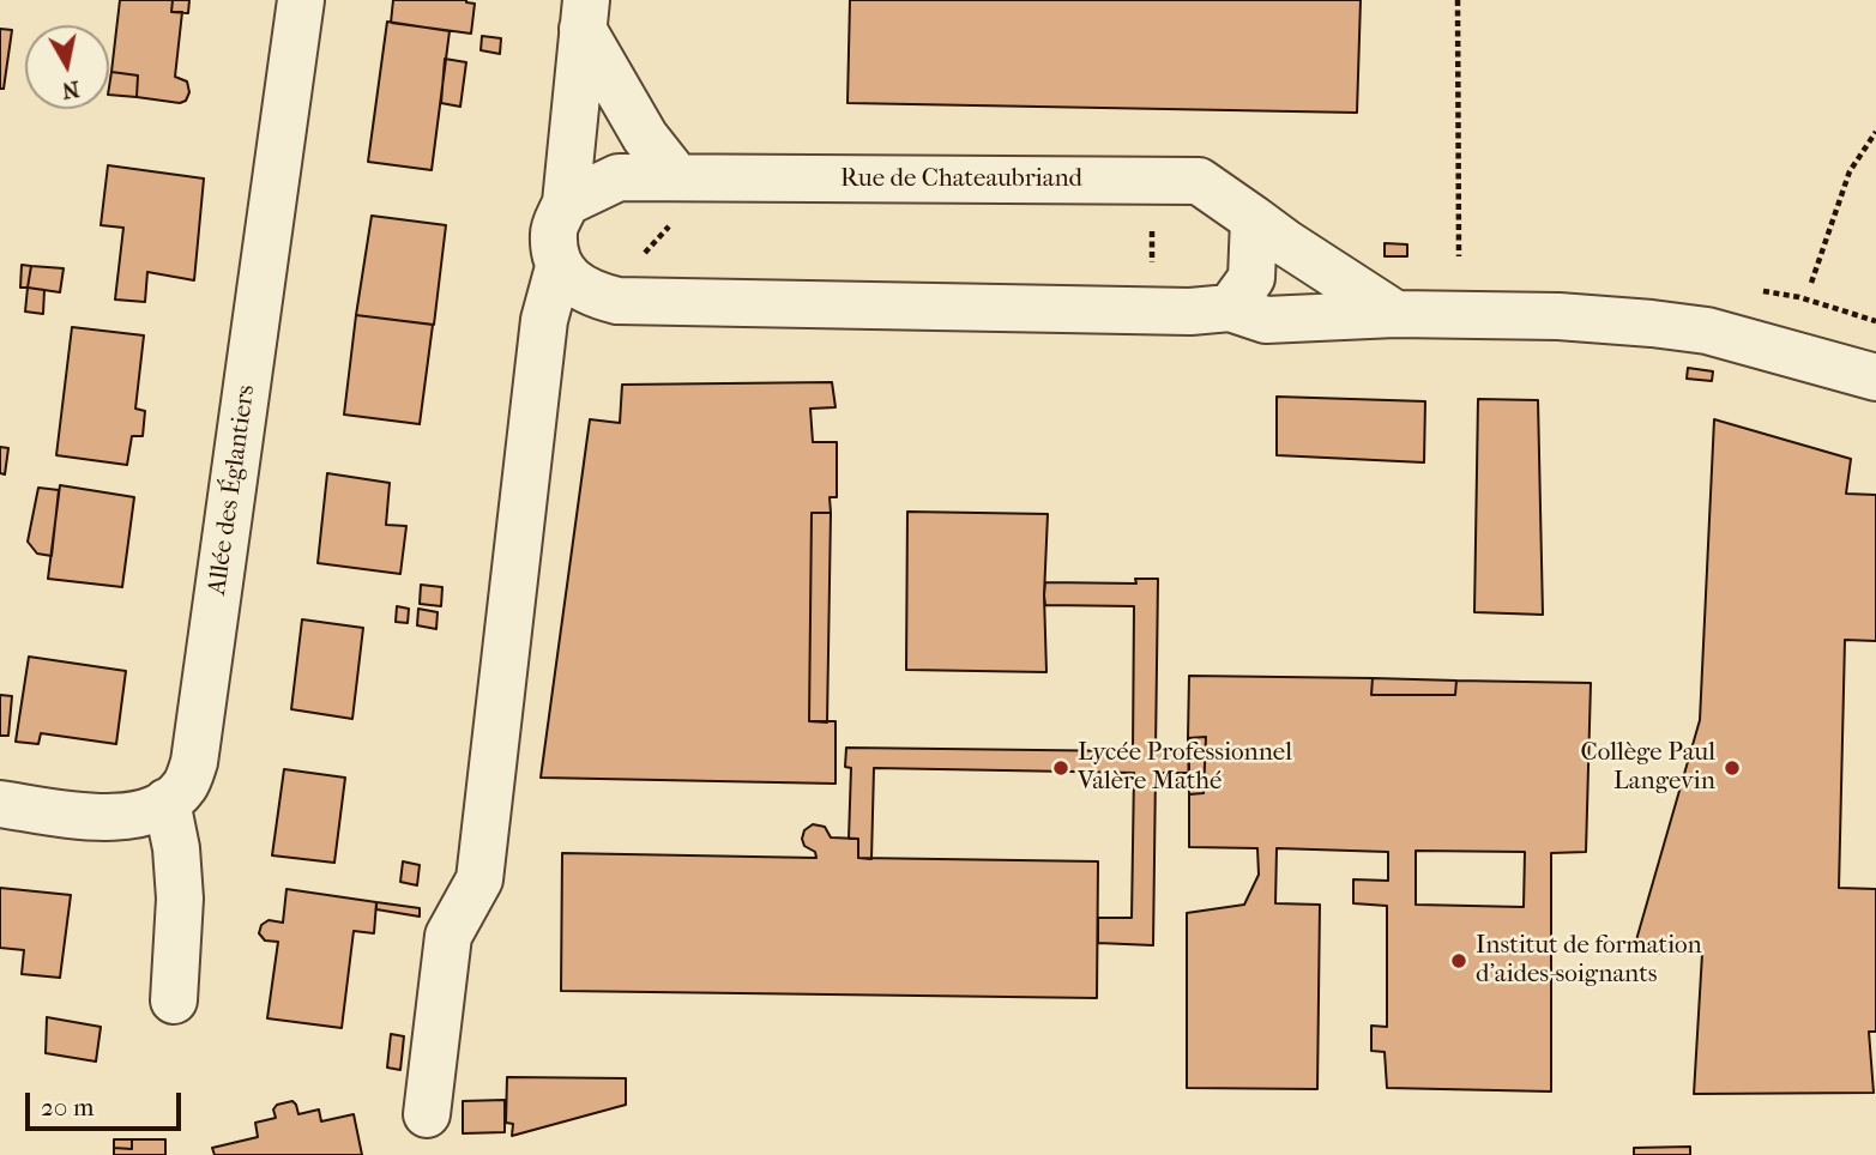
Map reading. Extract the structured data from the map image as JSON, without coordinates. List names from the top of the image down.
{
  "streets": {
    "street": ["Rue de Chateaubriand", "Allée des Églantiers"]
  },
  "places": ["Lycée Professionnel Valère Mathé", "Collège Paul Langevin", "Institut de formation d'aides-soignants"],
  "scale_bar": "20 m",
  "north": "bottom"
}
